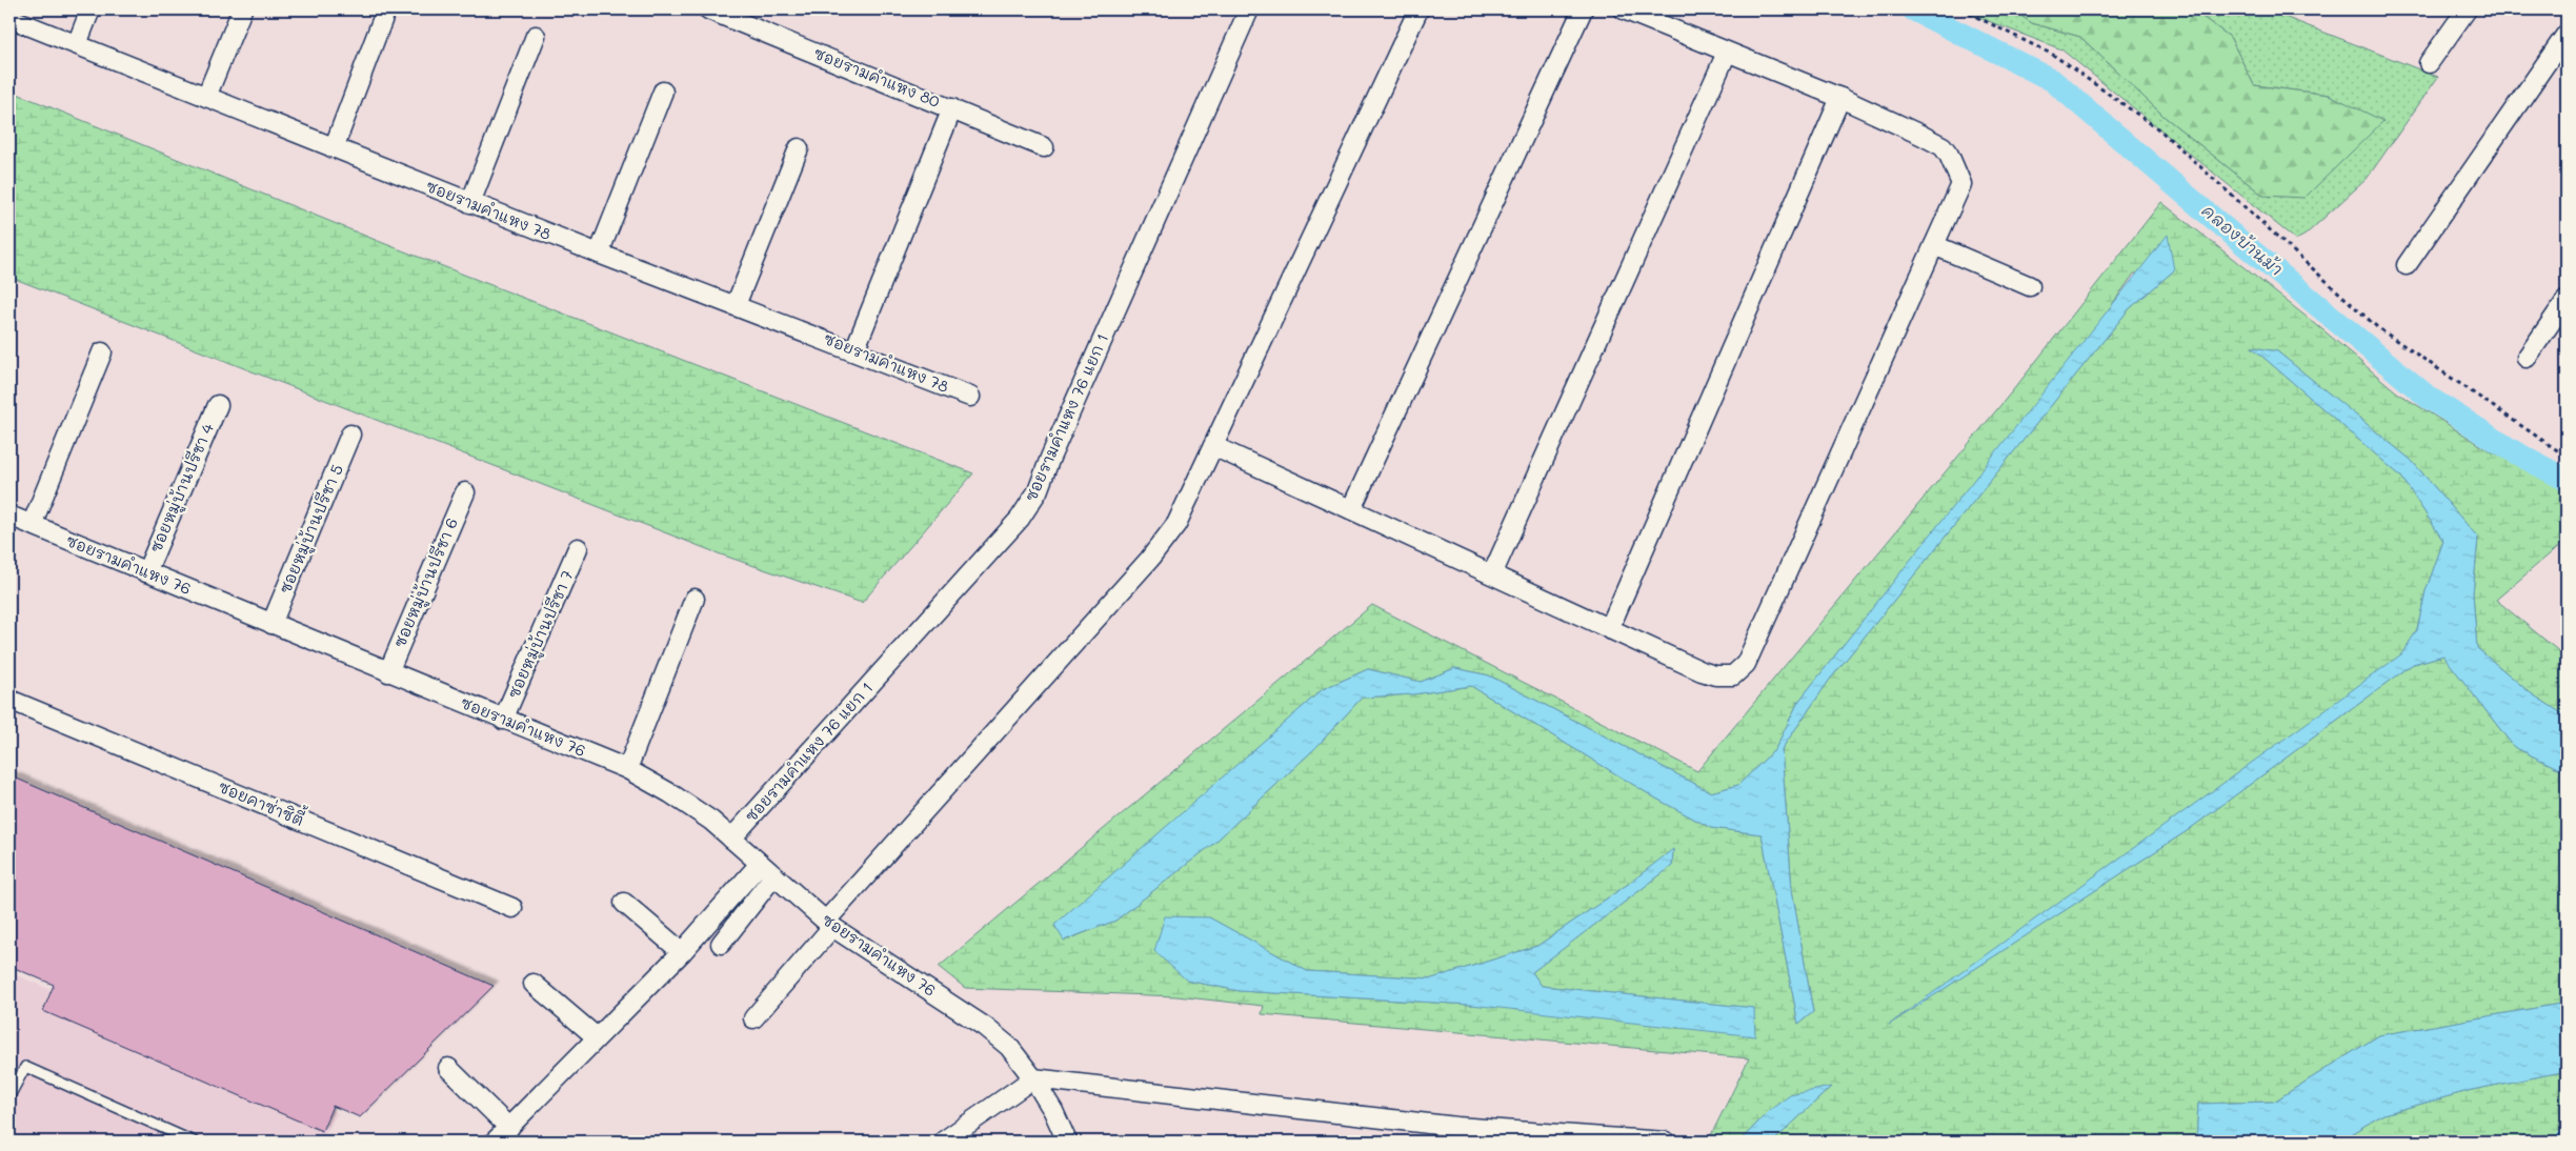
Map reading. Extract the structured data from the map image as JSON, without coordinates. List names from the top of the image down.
{
  "streets": {
    "street": [
      "ซอยรามคำแหง 80",
      "ซอยรามคำแหง 78",
      "ซอยรามคำแหง 76 แยก 1",
      "ซอยหมู่บ้านปรีชา 4",
      "ซอยหมู่บ้านปรีชา 5",
      "ซอยรามคำแหง 76",
      "ซอยหมู่บ้านปรีชา 6",
      "ซอยหมู่บ้านปรีชา 7",
      "ซอยคาซ่าซิตี้"
    ]
  },
  "crossings": [
    ["ซอยรามคำแหง 76 แยก 1", "ซอยรามคำแหง 76"],
    ["ซอยหมู่บ้านปรีชา 4", "ซอยรามคำแหง 76"],
    ["ซอยหมู่บ้านปรีชา 5", "ซอยรามคำแหง 76"],
    ["ซอยรามคำแหง 76", "ซอยหมู่บ้านปรีชา 6"],
    ["ซอยรามคำแหง 76", "ซอยหมู่บ้านปรีชา 7"]
  ],
  "water": ["คลองบ้านม้า"]
}
